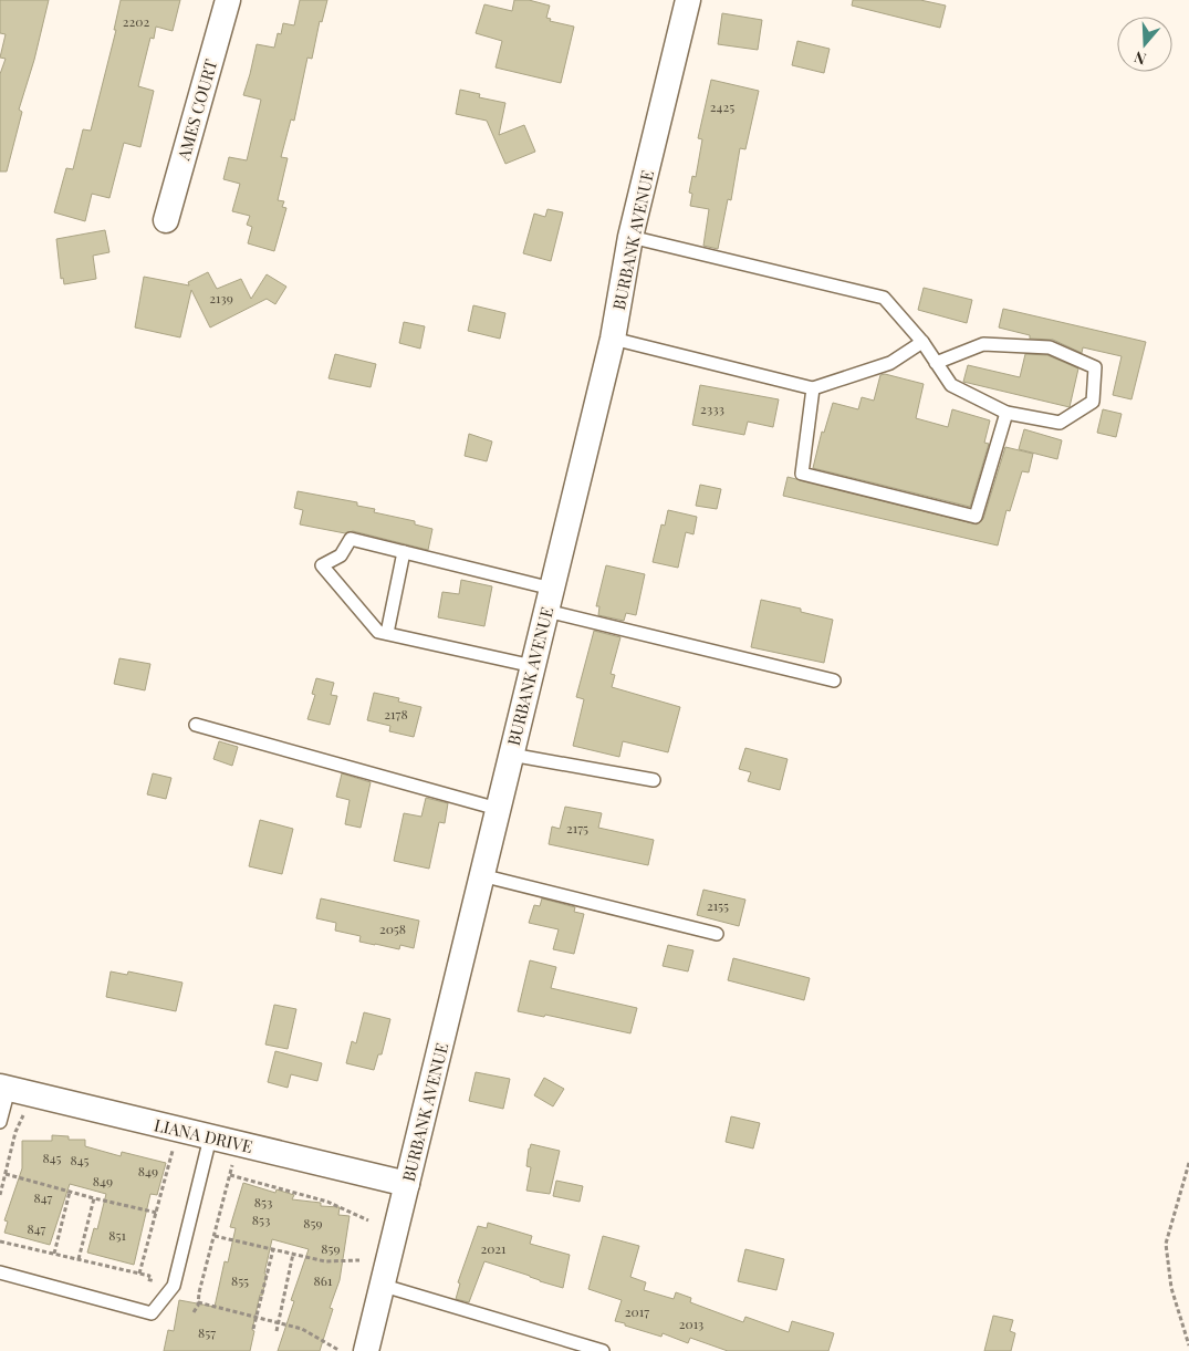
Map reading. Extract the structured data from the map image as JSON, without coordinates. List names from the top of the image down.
{
  "streets": {
    "street": ["AMES COURT", "BURBANK AVENUE", "LIANA DRIVE"]
  },
  "crossings": [
    ["BURBANK AVENUE", "LIANA DRIVE"]
  ],
  "house_numbers": [
    "2202",
    "2425",
    "2139",
    "2333",
    "2178",
    "2175",
    "2155",
    "2058",
    "845",
    "845",
    "849",
    "849",
    "847",
    "853",
    "853",
    "859",
    "847",
    "851",
    "859",
    "2021",
    "855",
    "861",
    "2017",
    "2013",
    "857"
  ],
  "north": "bottom"
}
